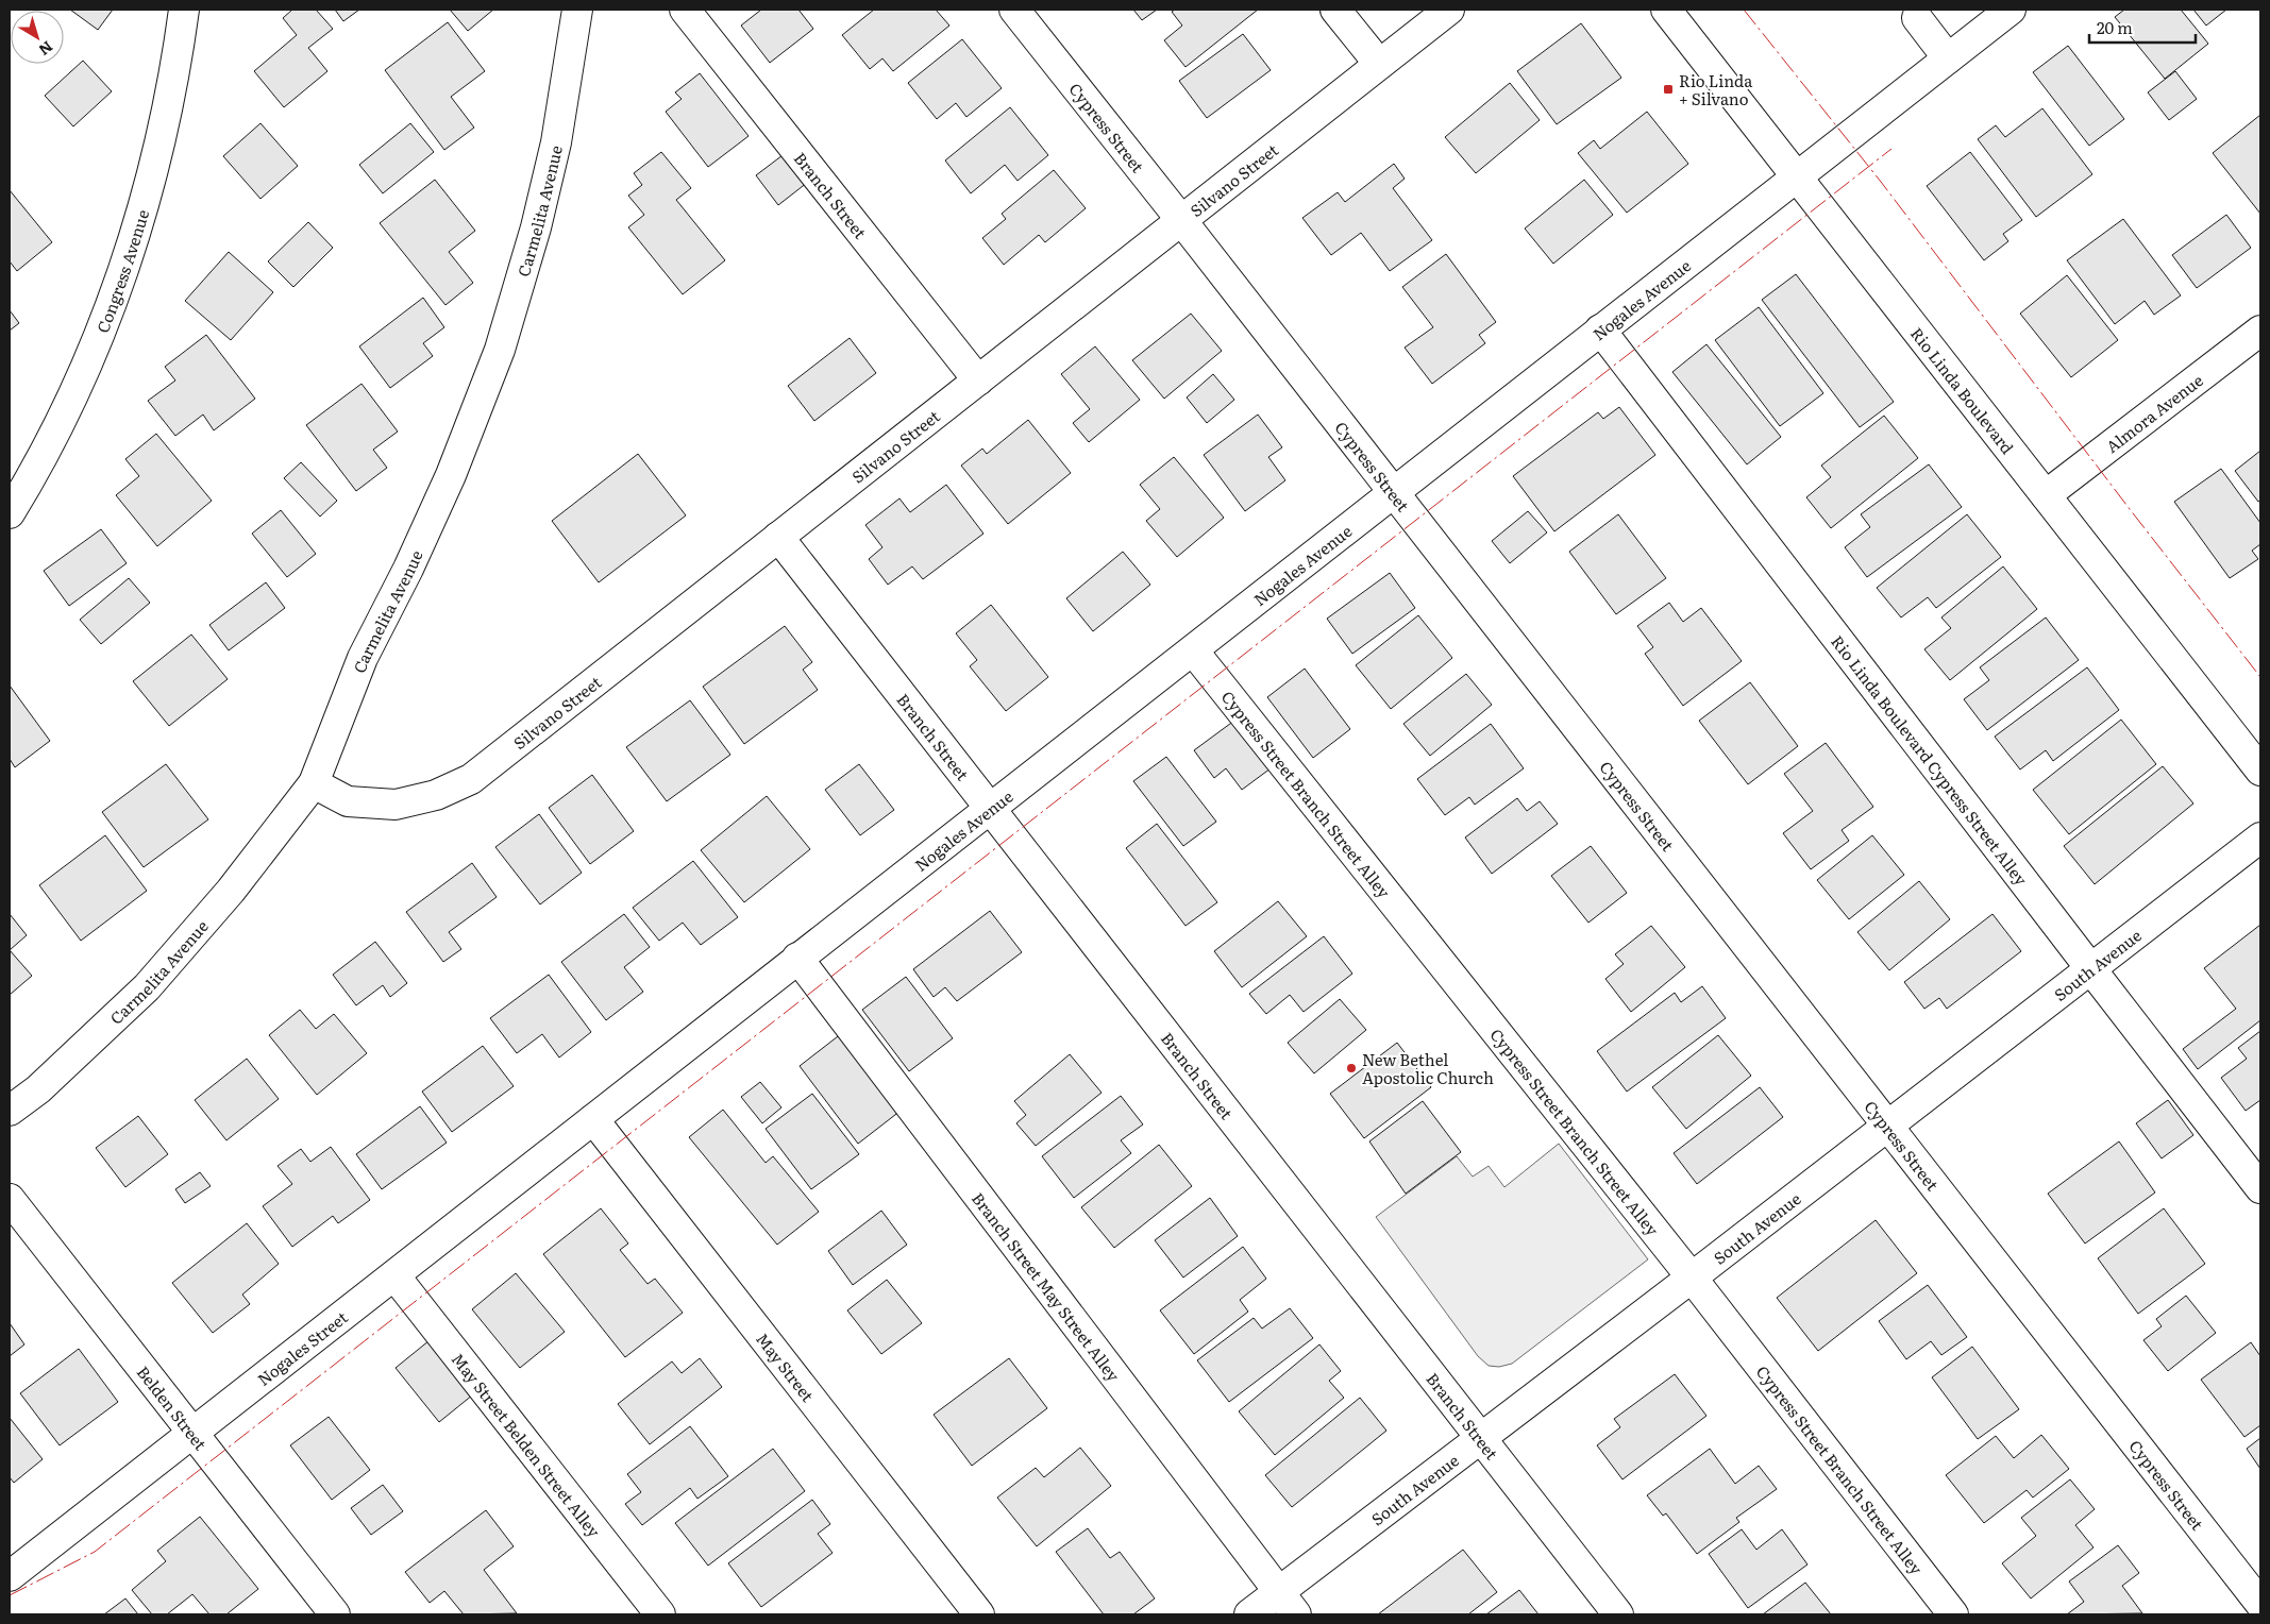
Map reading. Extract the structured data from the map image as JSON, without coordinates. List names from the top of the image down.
{
  "streets": {
    "street": [
      "Cypress Street",
      "Silvano Street",
      "Branch Street",
      "Carmelita Avenue",
      "Congress Avenue",
      "Nogales Avenue",
      "Rio Linda Boulevard",
      "Almora Avenue",
      "Rio Linda Boulevard Cypress Street Alley",
      "Cypress Street Branch Street Alley",
      "South Avenue",
      "Branch Street May Street Alley",
      "Nogales Street",
      "May Street",
      "Belden Street",
      "May Street Belden Street Alley"
    ]
  },
  "crossings": [
    ["Cypress Street", "Silvano Street"],
    ["Cypress Street", "Nogales Avenue"],
    ["Cypress Street", "South Avenue"],
    ["Silvano Street", "Branch Street"],
    ["Silvano Street", "Carmelita Avenue"],
    ["Branch Street", "Nogales Avenue"],
    ["Branch Street", "South Avenue"],
    ["Nogales Avenue", "Rio Linda Boulevard"],
    ["Nogales Avenue", "Rio Linda Boulevard Cypress Street Alley"],
    ["Nogales Avenue", "Cypress Street Branch Street Alley"],
    ["Nogales Avenue", "Branch Street May Street Alley"],
    ["Nogales Avenue", "Nogales Street"],
    ["Nogales Avenue", "May Street"],
    ["Rio Linda Boulevard", "Almora Avenue"],
    ["Rio Linda Boulevard Cypress Street Alley", "South Avenue"],
    ["Cypress Street Branch Street Alley", "South Avenue"],
    ["South Avenue", "Branch Street May Street Alley"],
    ["Nogales Street", "May Street"],
    ["Nogales Street", "Belden Street"],
    ["Nogales Street", "May Street Belden Street Alley"]
  ],
  "places": {
    "transit": ["Rio Linda + Silvano"],
    "other": ["New Bethel Apostolic Church"]
  },
  "scale_bar": "20 m",
  "north": "bottom right"
}
